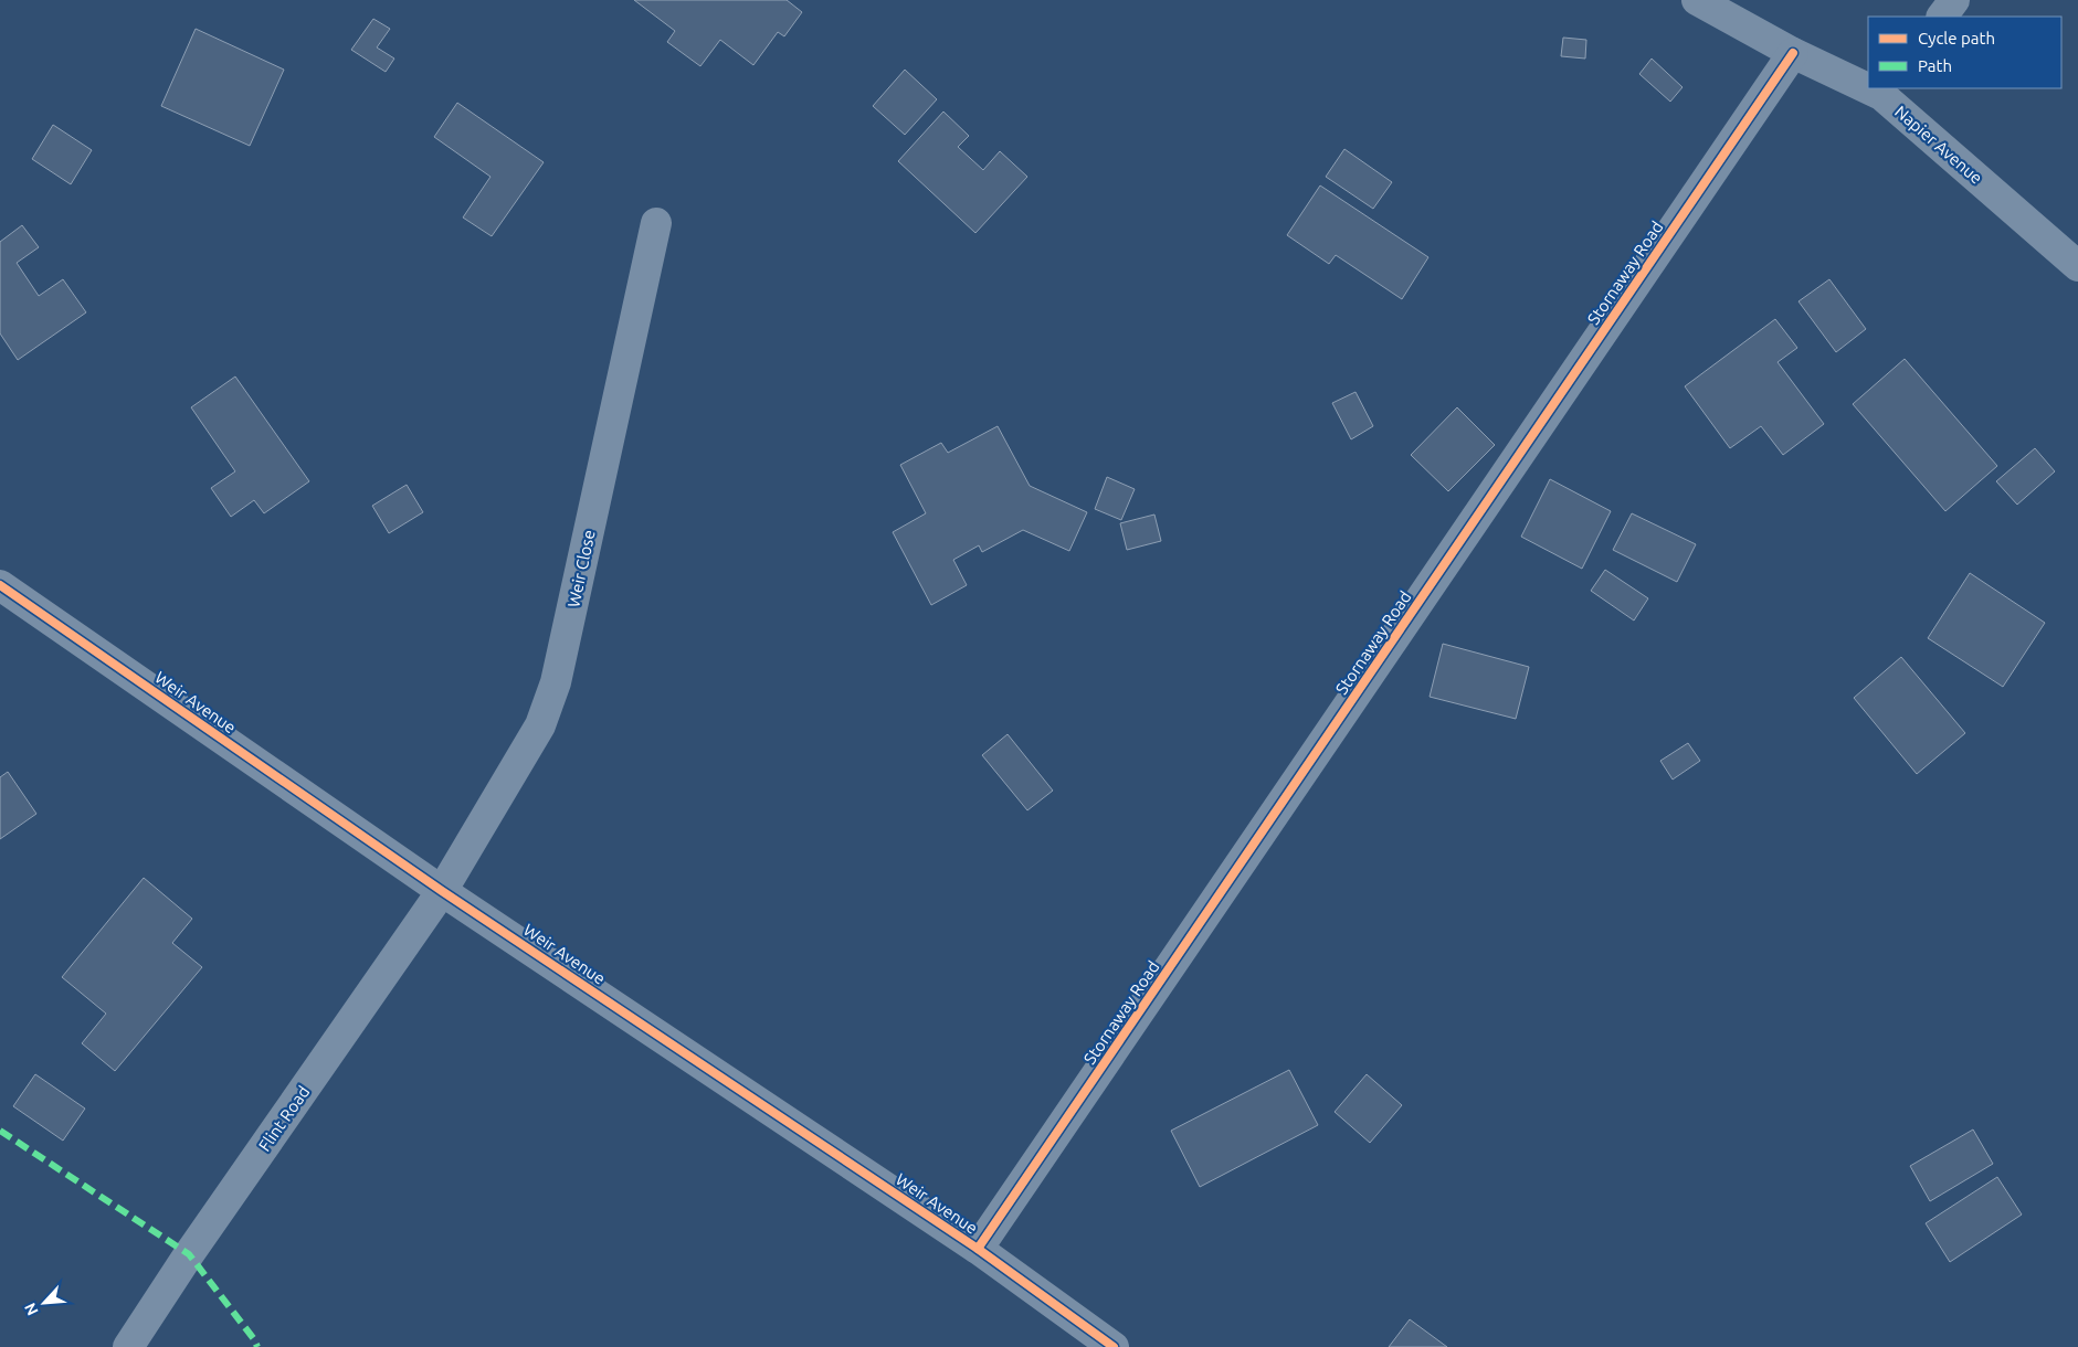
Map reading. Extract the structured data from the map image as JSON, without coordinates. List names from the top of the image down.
{
  "streets": {
    "street": [
      "Napier Avenue",
      "Stornaway Road",
      "Weir Close",
      "Weir Avenue",
      "Flint Road"
    ]
  },
  "crossings": [
    ["Napier Avenue", "Stornaway Road"],
    ["Stornaway Road", "Weir Avenue"],
    ["Weir Close", "Weir Avenue"],
    ["Weir Close", "Flint Road"],
    ["Weir Avenue", "Flint Road"]
  ],
  "legend": ["Cycle path", "Path"],
  "north": "bottom left"
}
